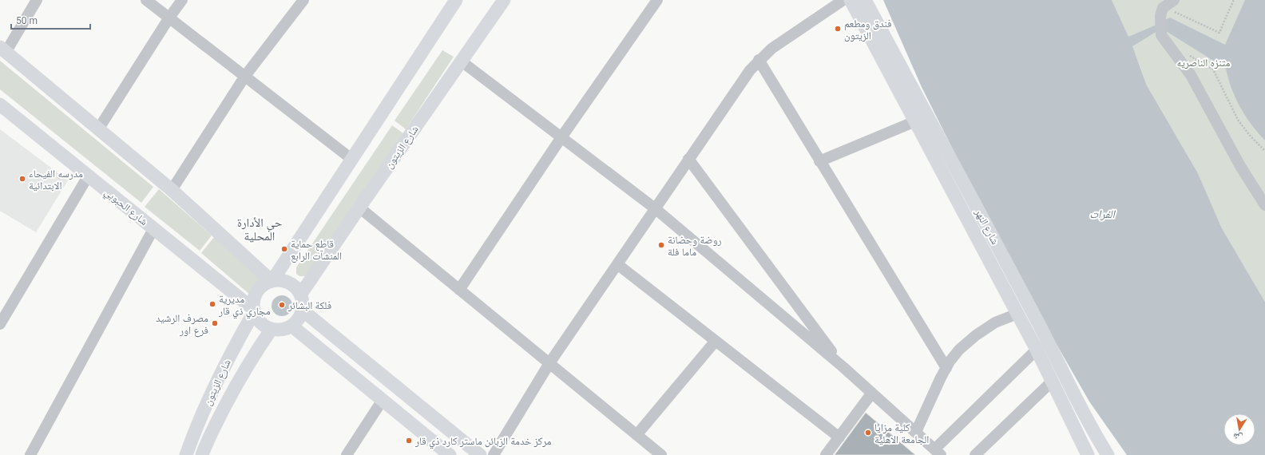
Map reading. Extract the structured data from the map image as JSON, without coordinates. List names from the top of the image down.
{
  "streets": {
    "main road": ["شارع الزيتون", "شارع الحبوبي", "شارع النهر"]
  },
  "crossings": [
    ["شارع الزيتون", "شارع الحبوبي"]
  ],
  "districts": ["حي الأدارة المحلية"],
  "water": ["الفرات"],
  "parks": ["متنزه الناصريه"],
  "places": [
    "فندق ومطعم الزيتون",
    "مدرسه الفيحاء الابتدائية",
    "روضة وحضانة ماما فلة",
    "قاطع حماية المنشآت الرابع",
    "مديرية مجاري ذي قار",
    "فلكة البشائر",
    "مصرف الرشيد فرع اور",
    "كلية مزايا الجامعة الاهلية",
    "مركز خدمة الزبائن ماستر كارد ذي قار"
  ],
  "scale_bar": "50 m",
  "north": "bottom"
}
